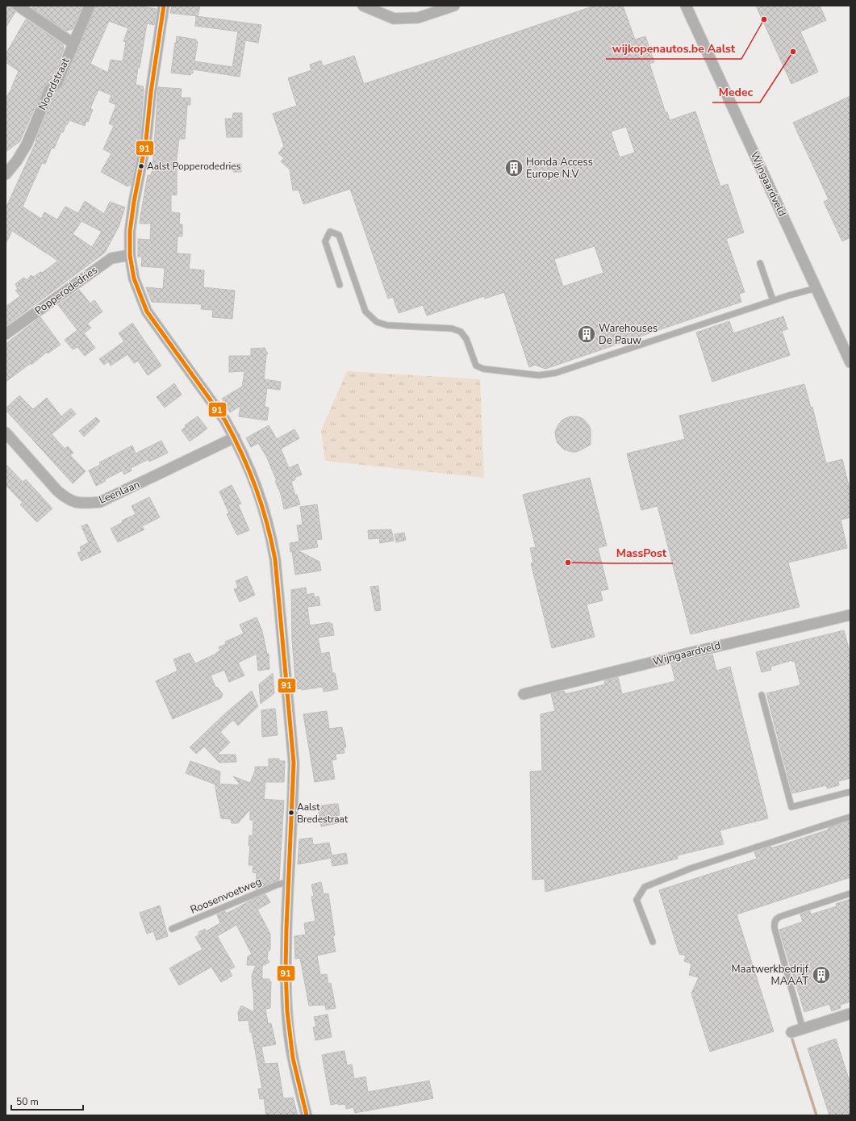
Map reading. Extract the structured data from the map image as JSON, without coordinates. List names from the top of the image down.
{
  "streets": {
    "street": [
      "Noordstraat",
      "Wijngaardveld",
      "Popperodedries",
      "Leenlaan"
    ],
    "lane": ["Roosenvoetweg"]
  },
  "places": {
    "other": [
      "wijkopenautos.be Aalst",
      "Medec",
      "Aalst Popperodedries",
      "MassPost",
      "Aalst Bredestraat"
    ],
    "building": ["Honda Access Europe N.V", "Warehouses De Pauw", "Maatwerkbedrijf MAAAT"]
  },
  "lines": ["transit line 91"],
  "scale_bar": "50 m"
}
